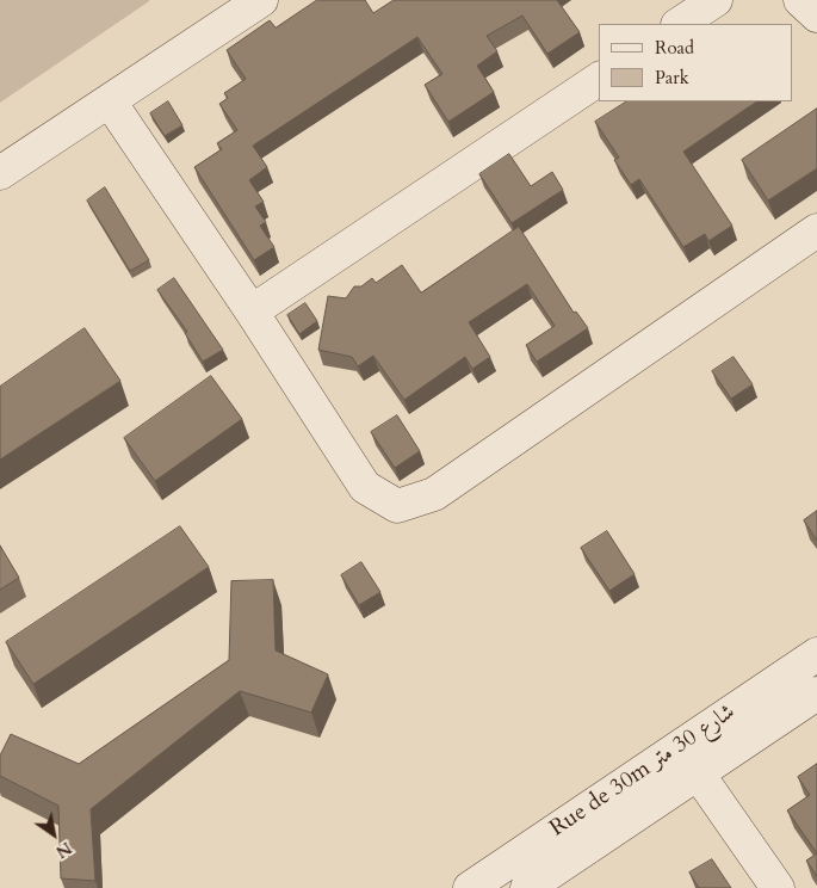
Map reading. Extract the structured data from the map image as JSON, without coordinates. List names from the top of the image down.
{
  "streets": {
    "street": ["Rue de 30m شارع 30 متر"]
  },
  "legend": ["Road", "Park"],
  "north": "bottom right"
}
